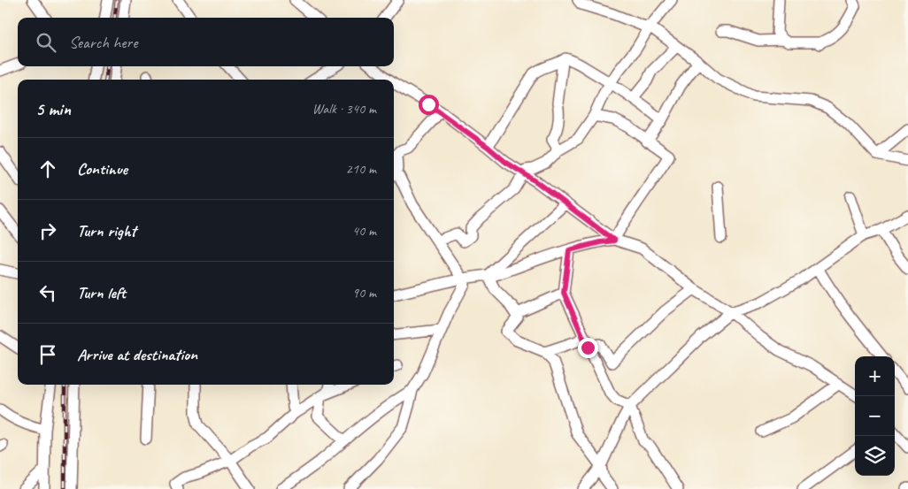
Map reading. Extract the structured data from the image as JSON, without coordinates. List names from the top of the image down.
{
  "page": {
    "search": "Search here",
    "heading": ["5 min", "Walk · 340 m"],
    "list": [
      ["Continue", "210 m"],
      ["Turn right", "40 m"],
      ["Turn left", "90 m"],
      "Arrive at destination"
    ],
    "map_buttons": ["+", "−"]
  }
}
